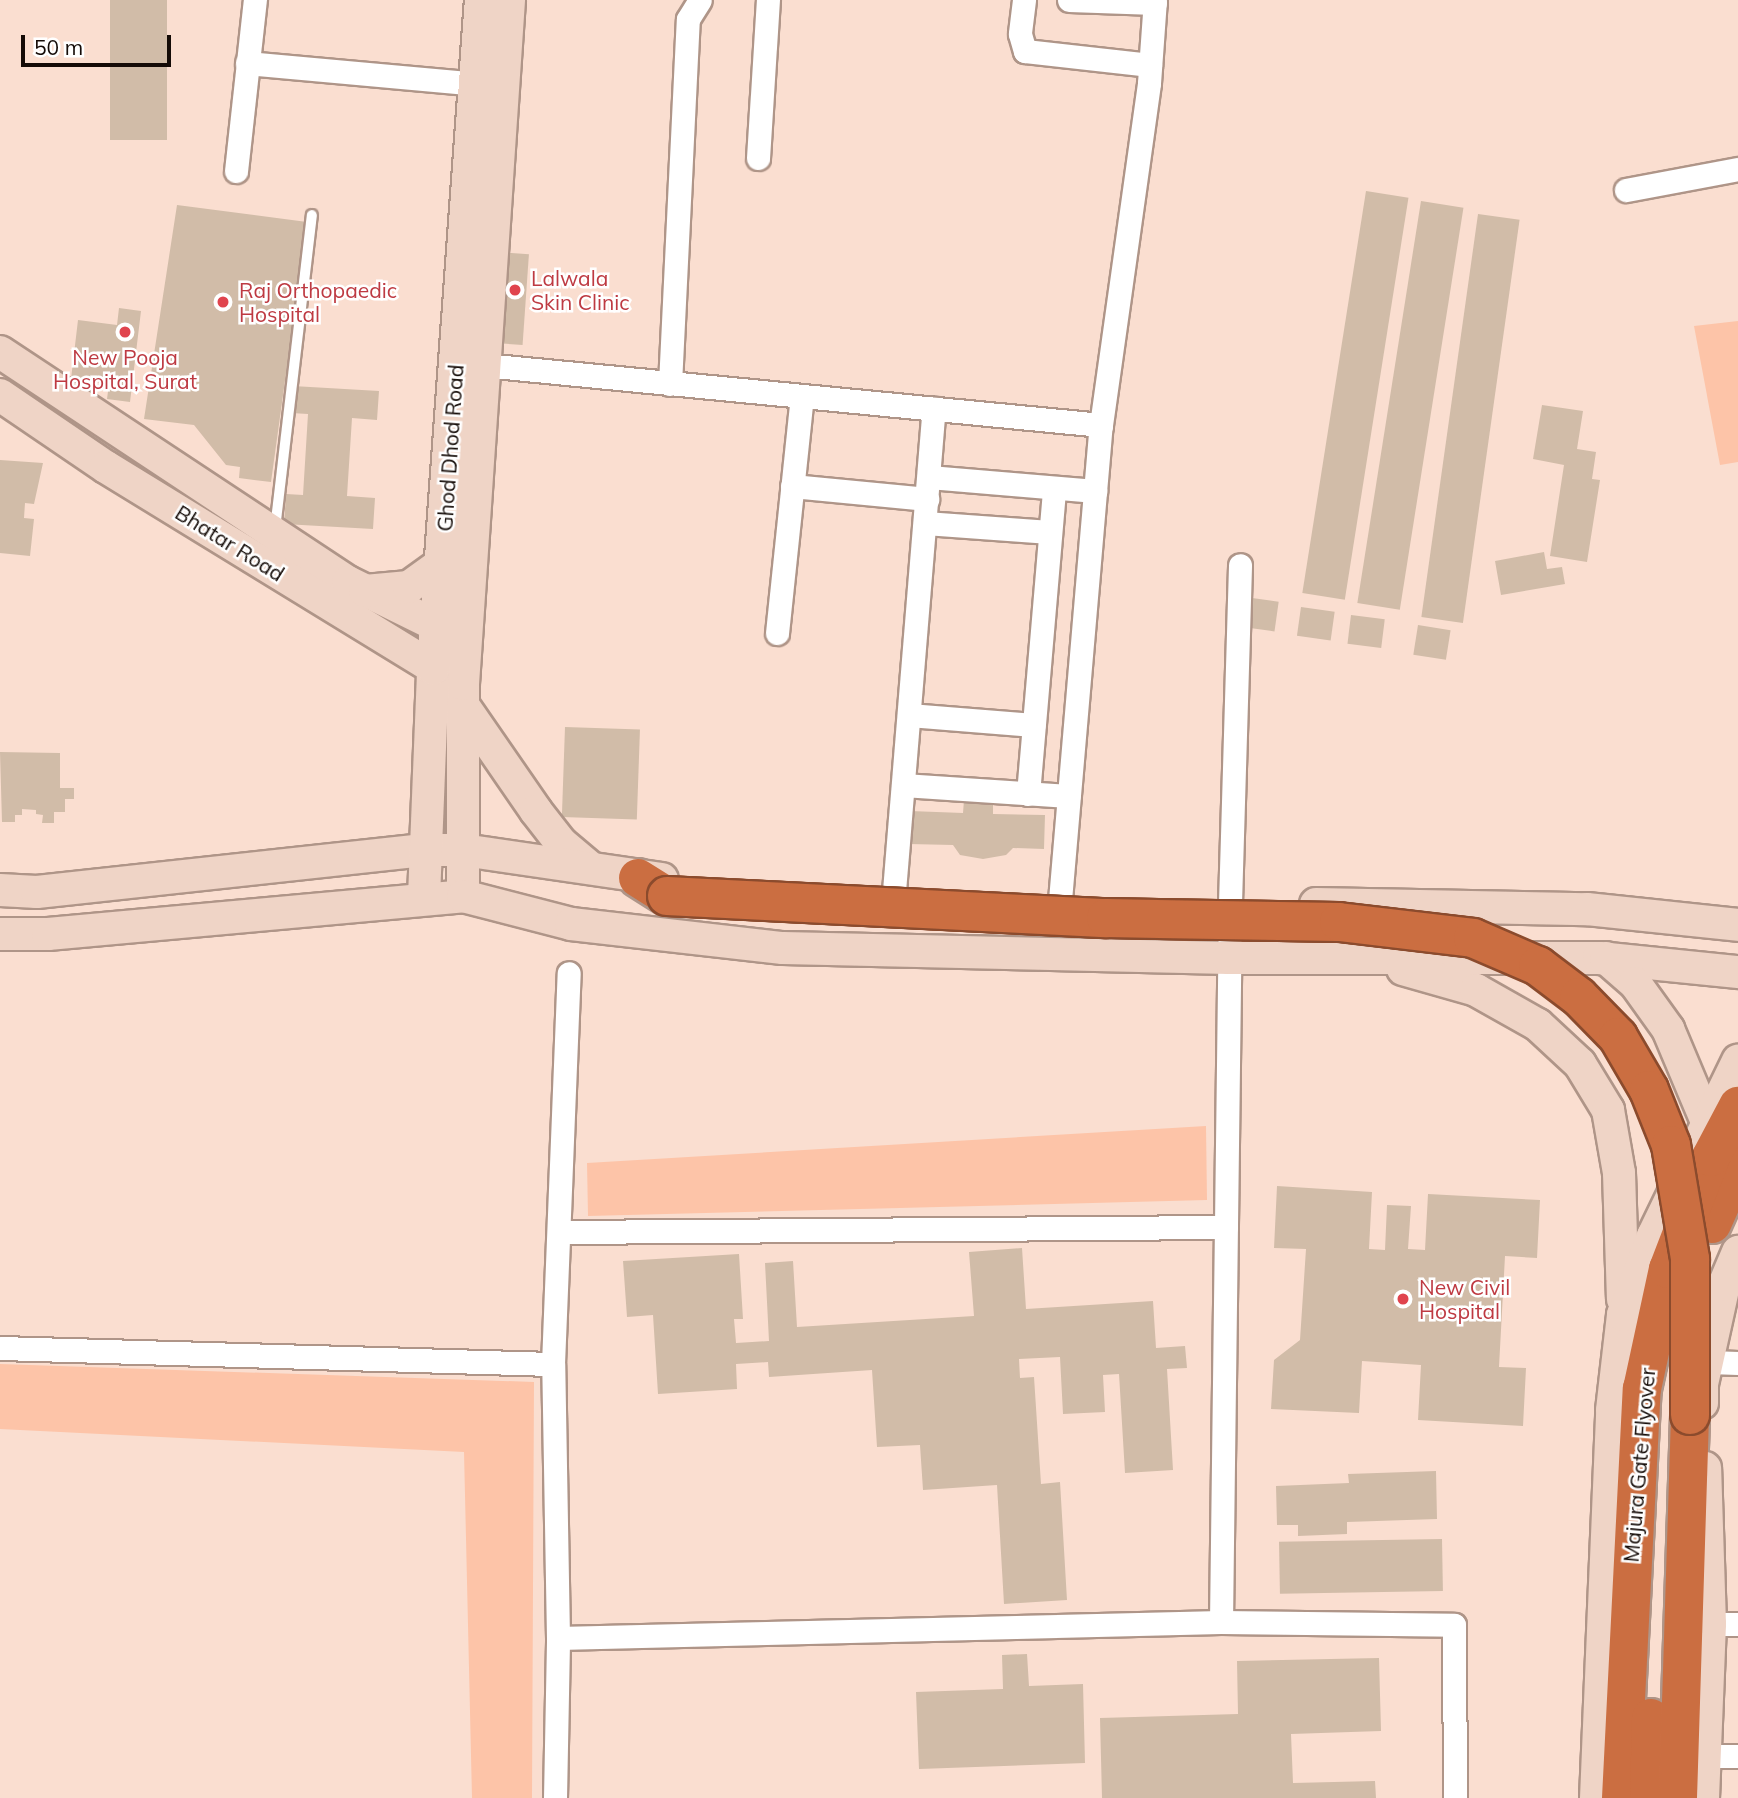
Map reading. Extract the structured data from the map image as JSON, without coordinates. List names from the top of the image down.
{
  "streets": {
    "highway": ["Majura Gate Flyover"],
    "street": ["Ghod Dhod Road", "Bhatar Road"]
  },
  "crossings": [
    ["Ghod Dhod Road", "Bhatar Road"]
  ],
  "places": [
    "Lalwala Skin Clinic",
    "Raj Orthopaedic Hospital",
    "New Pooja Hospital, Surat",
    "New Civil Hospital"
  ],
  "scale_bar": "50 m"
}
